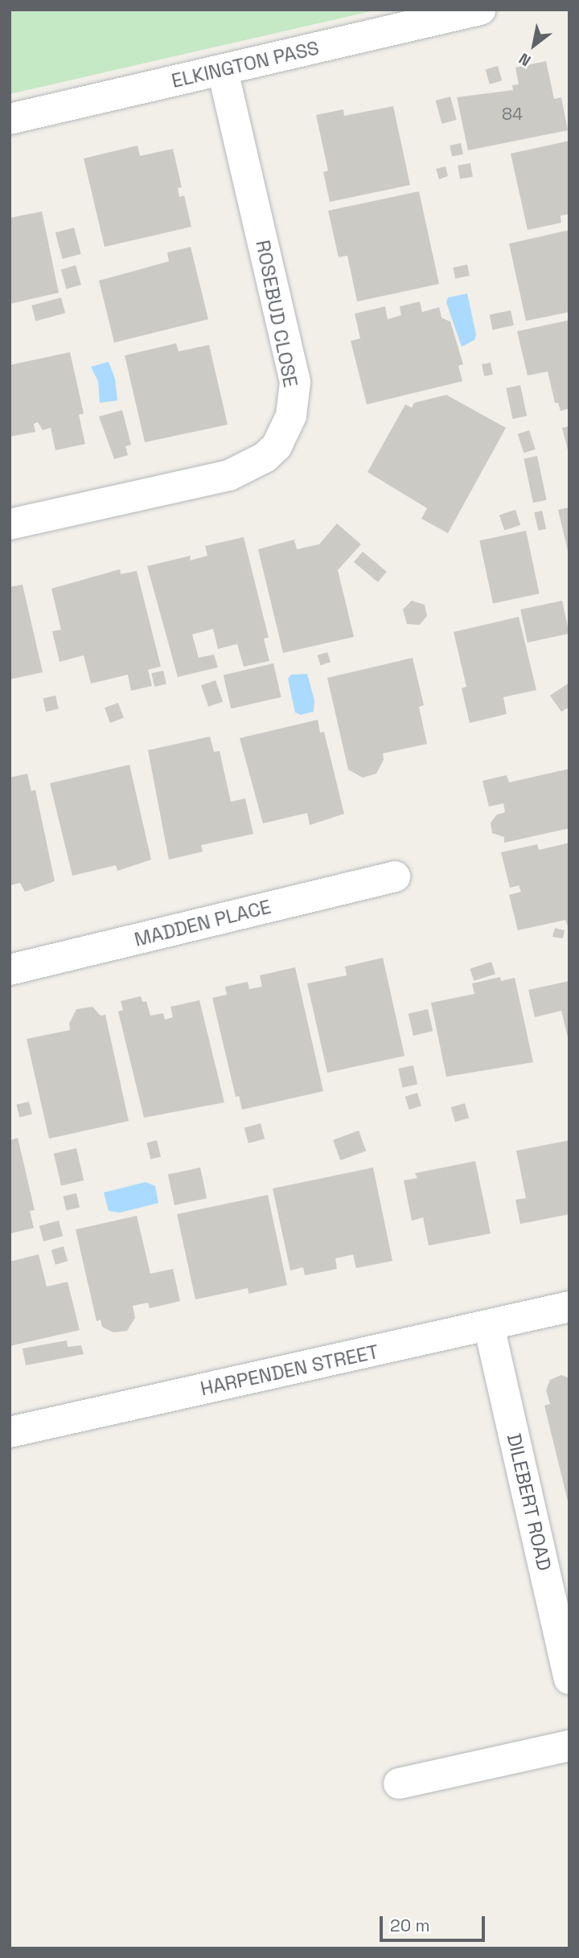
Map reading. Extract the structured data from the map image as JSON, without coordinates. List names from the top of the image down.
{
  "streets": {
    "street": [
      "ELKINGTON PASS",
      "ROSEBUD CLOSE",
      "MADDEN PLACE",
      "HARPENDEN STREET",
      "DILEBERT ROAD"
    ]
  },
  "crossings": [
    ["ELKINGTON PASS", "ROSEBUD CLOSE"],
    ["HARPENDEN STREET", "DILEBERT ROAD"]
  ],
  "house_numbers": ["84"],
  "scale_bar": "20 m",
  "north": "bottom left"
}
